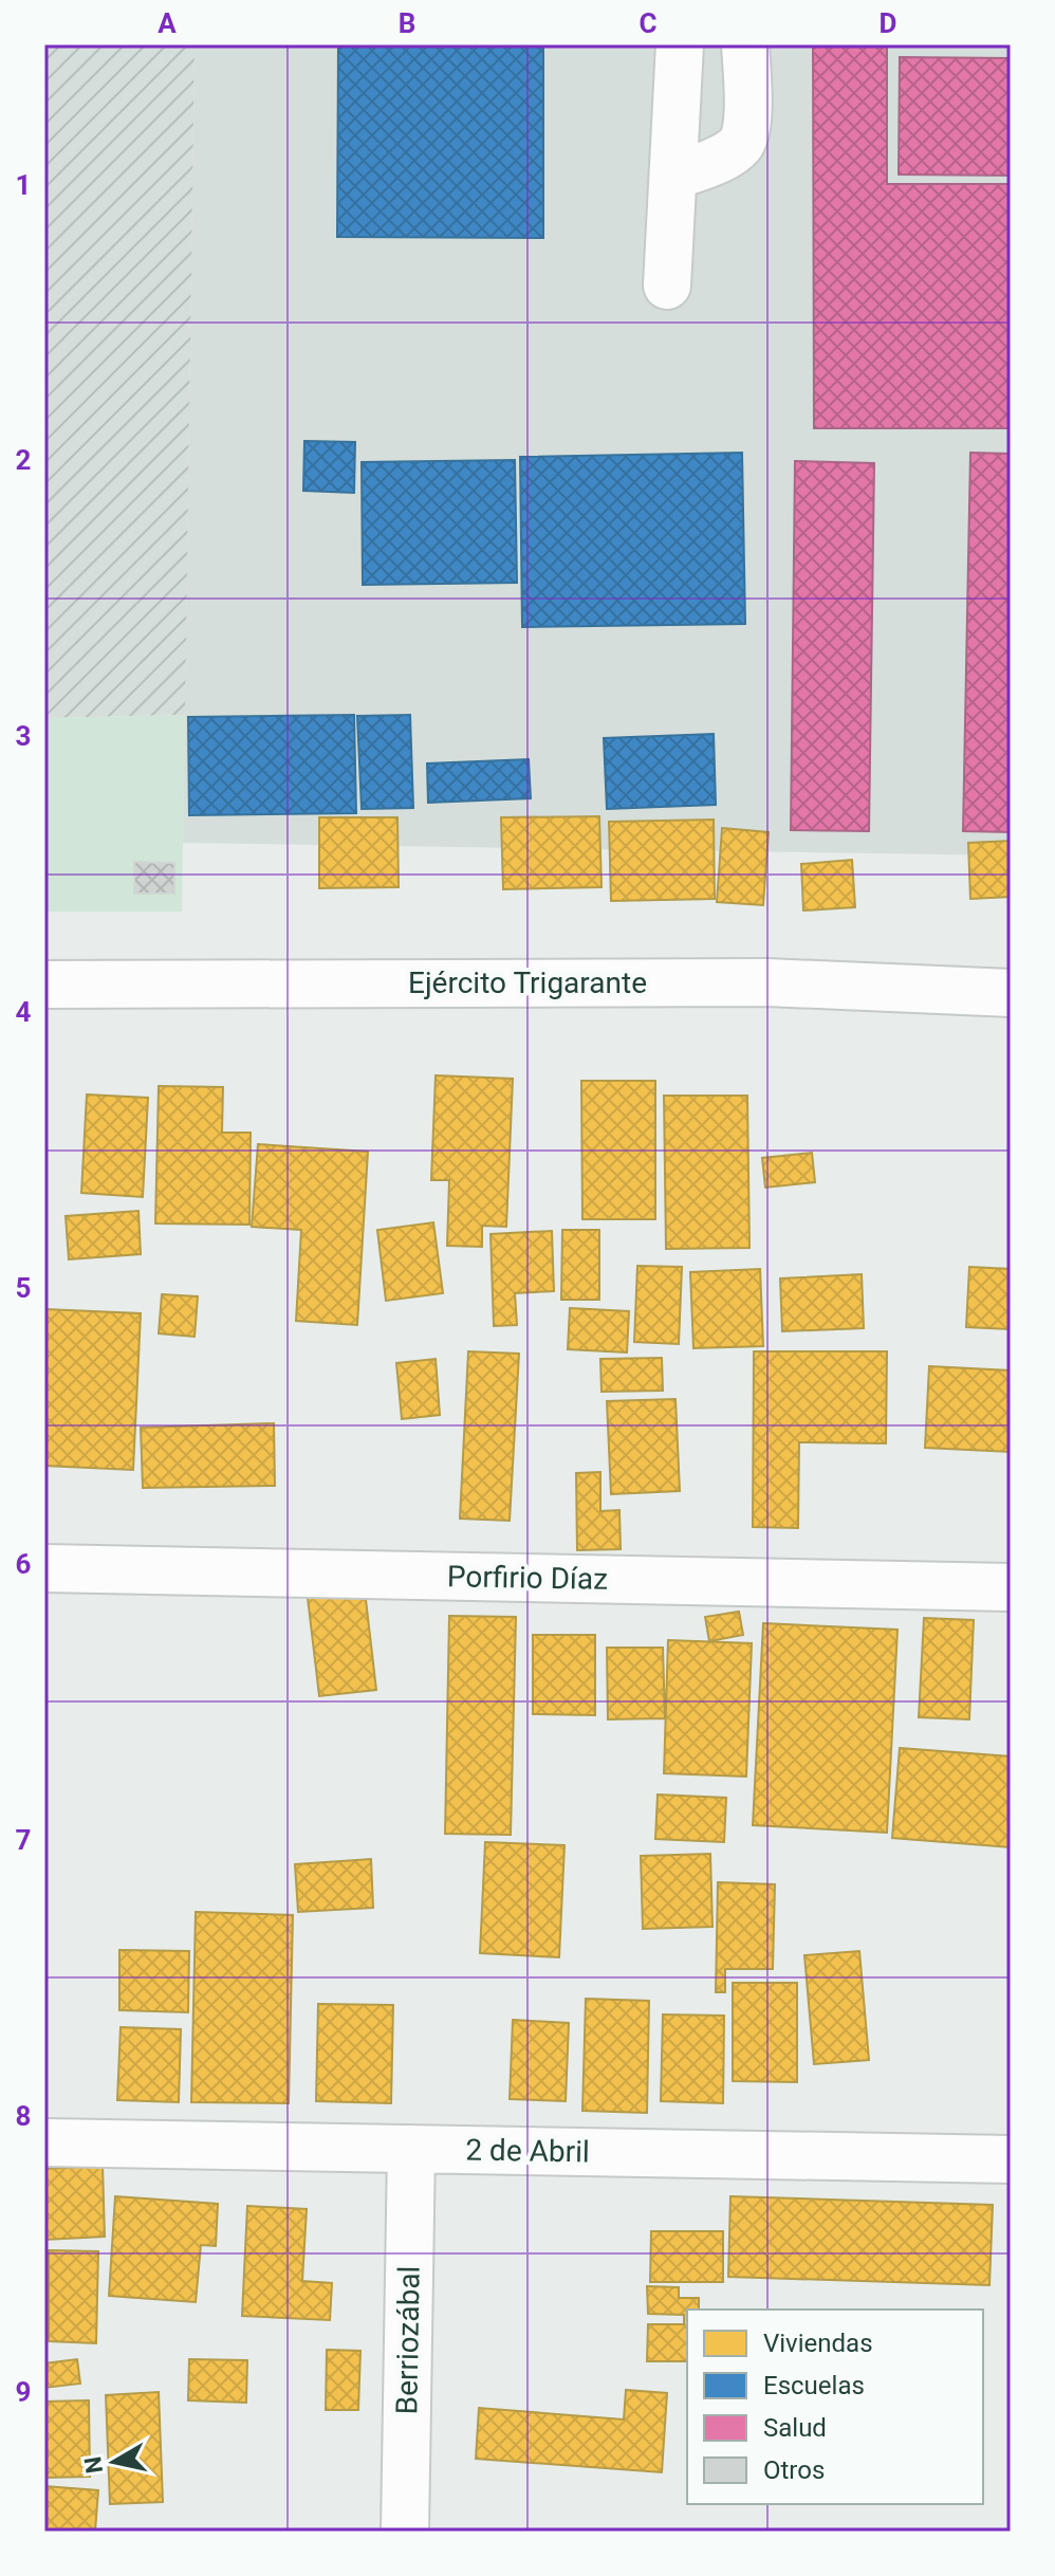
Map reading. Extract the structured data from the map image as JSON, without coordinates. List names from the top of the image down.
{
  "streets": {
    "street": [
      "Ejército Trigarante",
      "Porfirio Díaz",
      "2 de Abril",
      "Berriozábal"
    ]
  },
  "crossings": [
    ["2 de Abril", "Berriozábal"]
  ],
  "legend": [
    "Viviendas",
    "Escuelas",
    "Salud",
    "Otros"
  ],
  "north": "left",
  "grid": {
    "columns": [
      "A",
      "B",
      "C",
      "D"
    ],
    "rows": [
      "1",
      "2",
      "3",
      "4",
      "5",
      "6",
      "7",
      "8",
      "9"
    ]
  }
}
